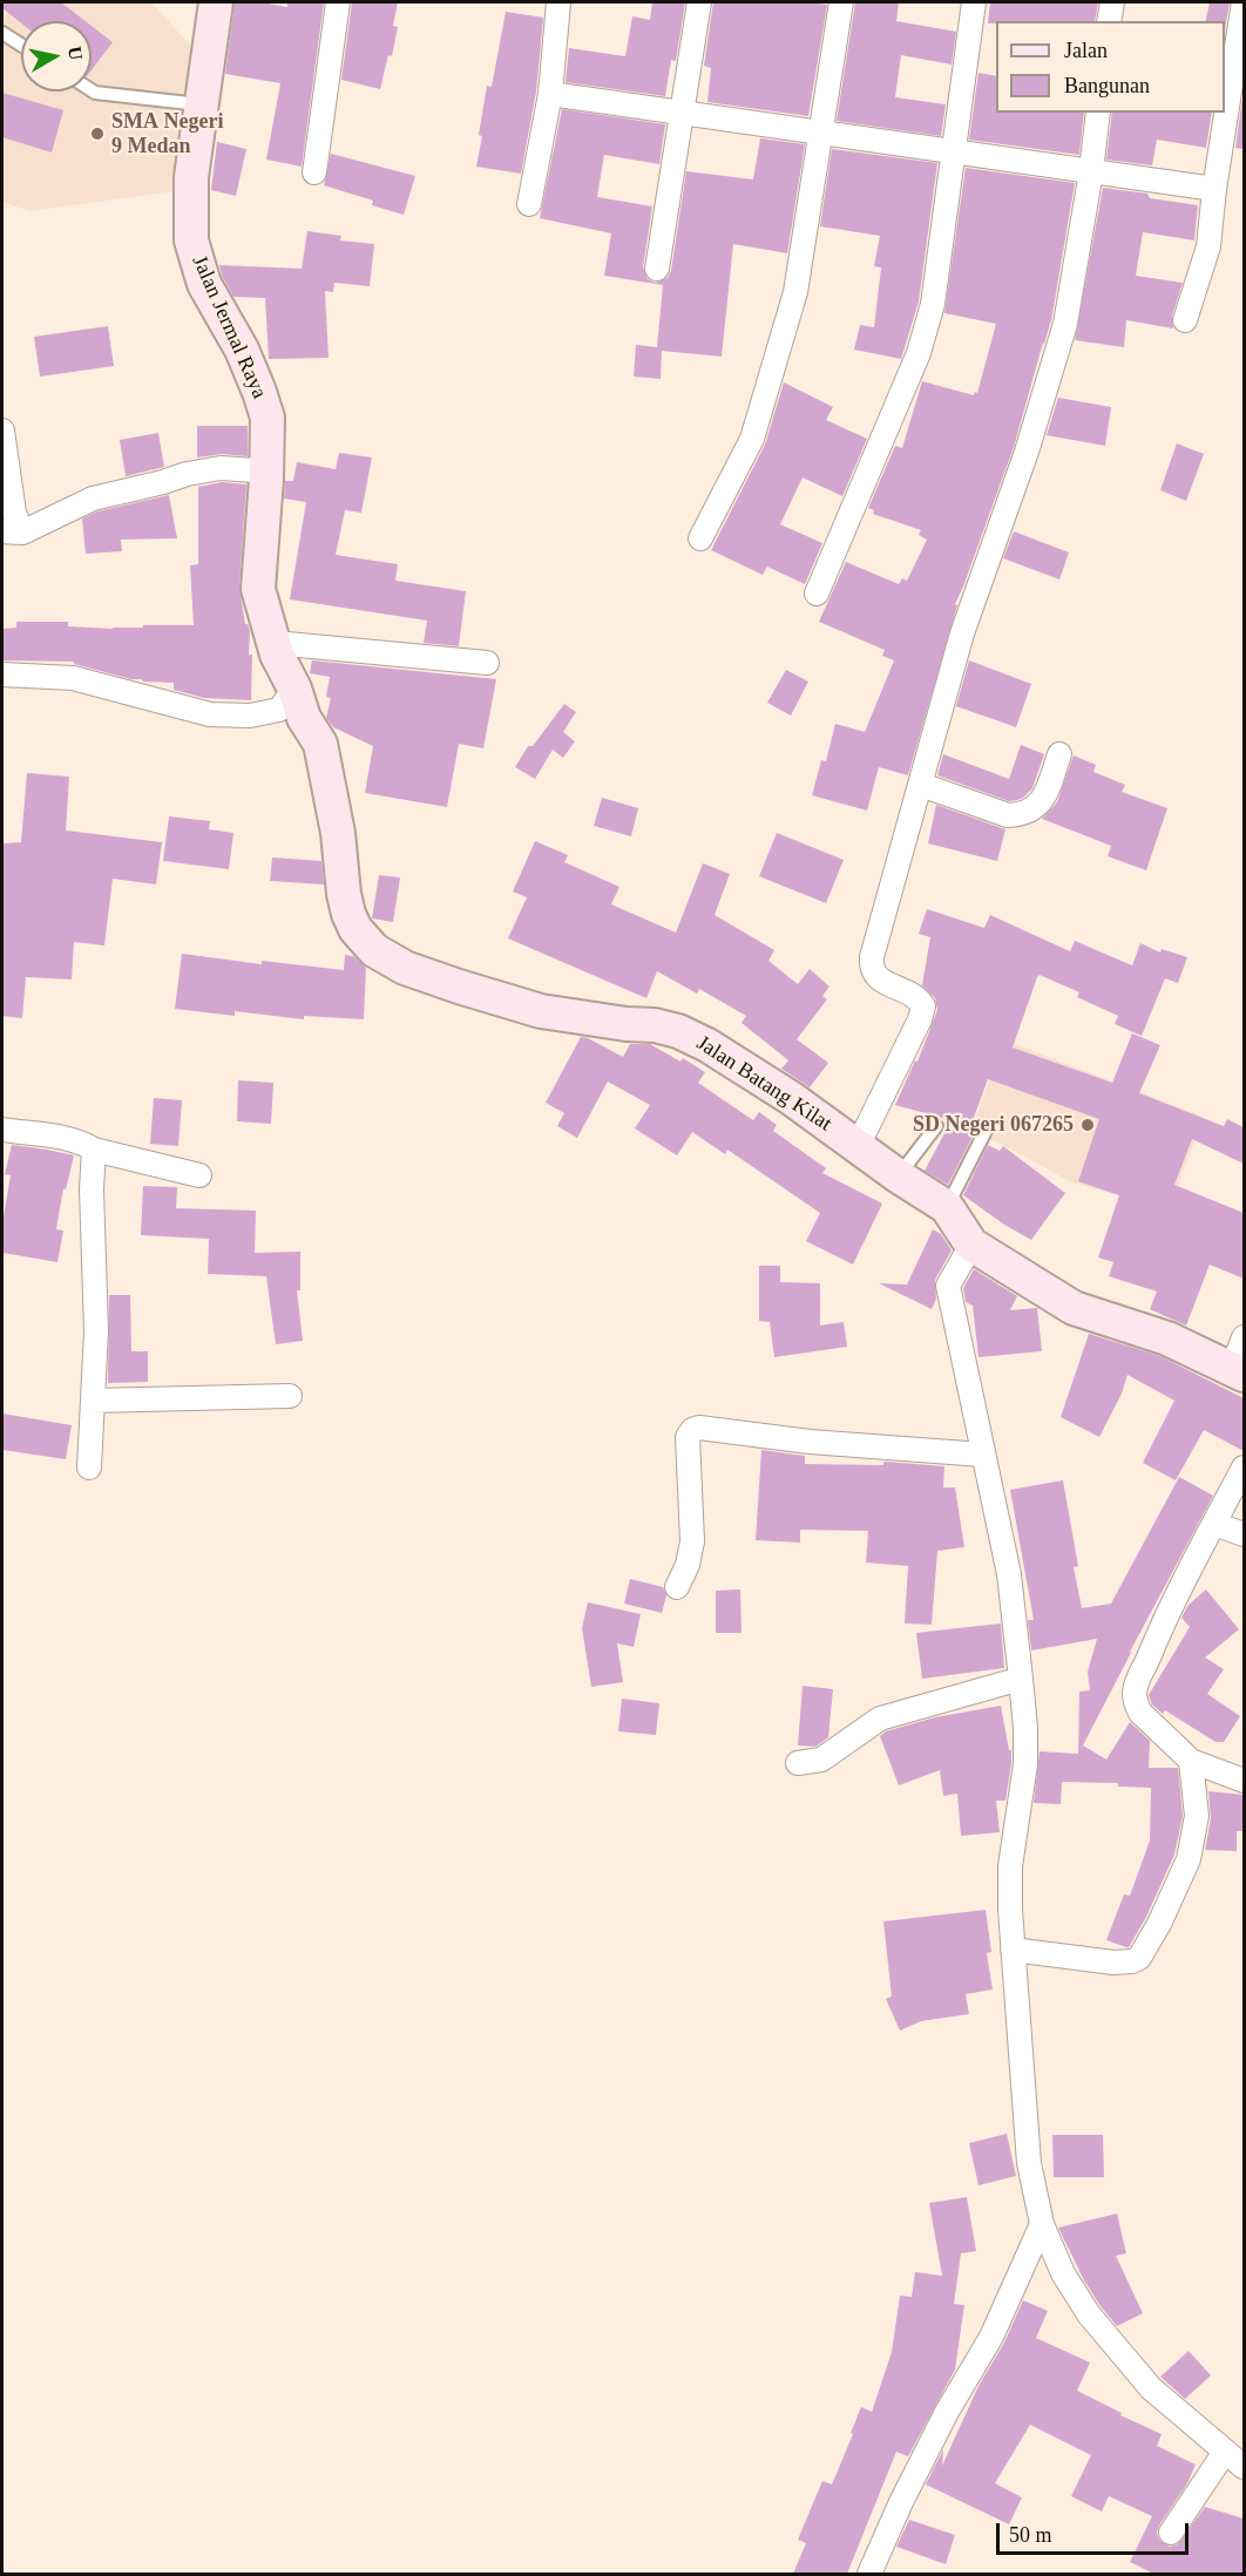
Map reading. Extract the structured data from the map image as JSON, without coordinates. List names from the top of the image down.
{
  "streets": {
    "street": ["Jalan Jermal Raya", "Jalan Batang Kilat"]
  },
  "crossings": [
    ["Jalan Jermal Raya", "Jalan Batang Kilat"]
  ],
  "places": ["SMA Negeri 9 Medan", "SD Negeri 067265"],
  "legend": ["Jalan", "Bangunan"],
  "scale_bar": "50 m",
  "north": "right"
}
